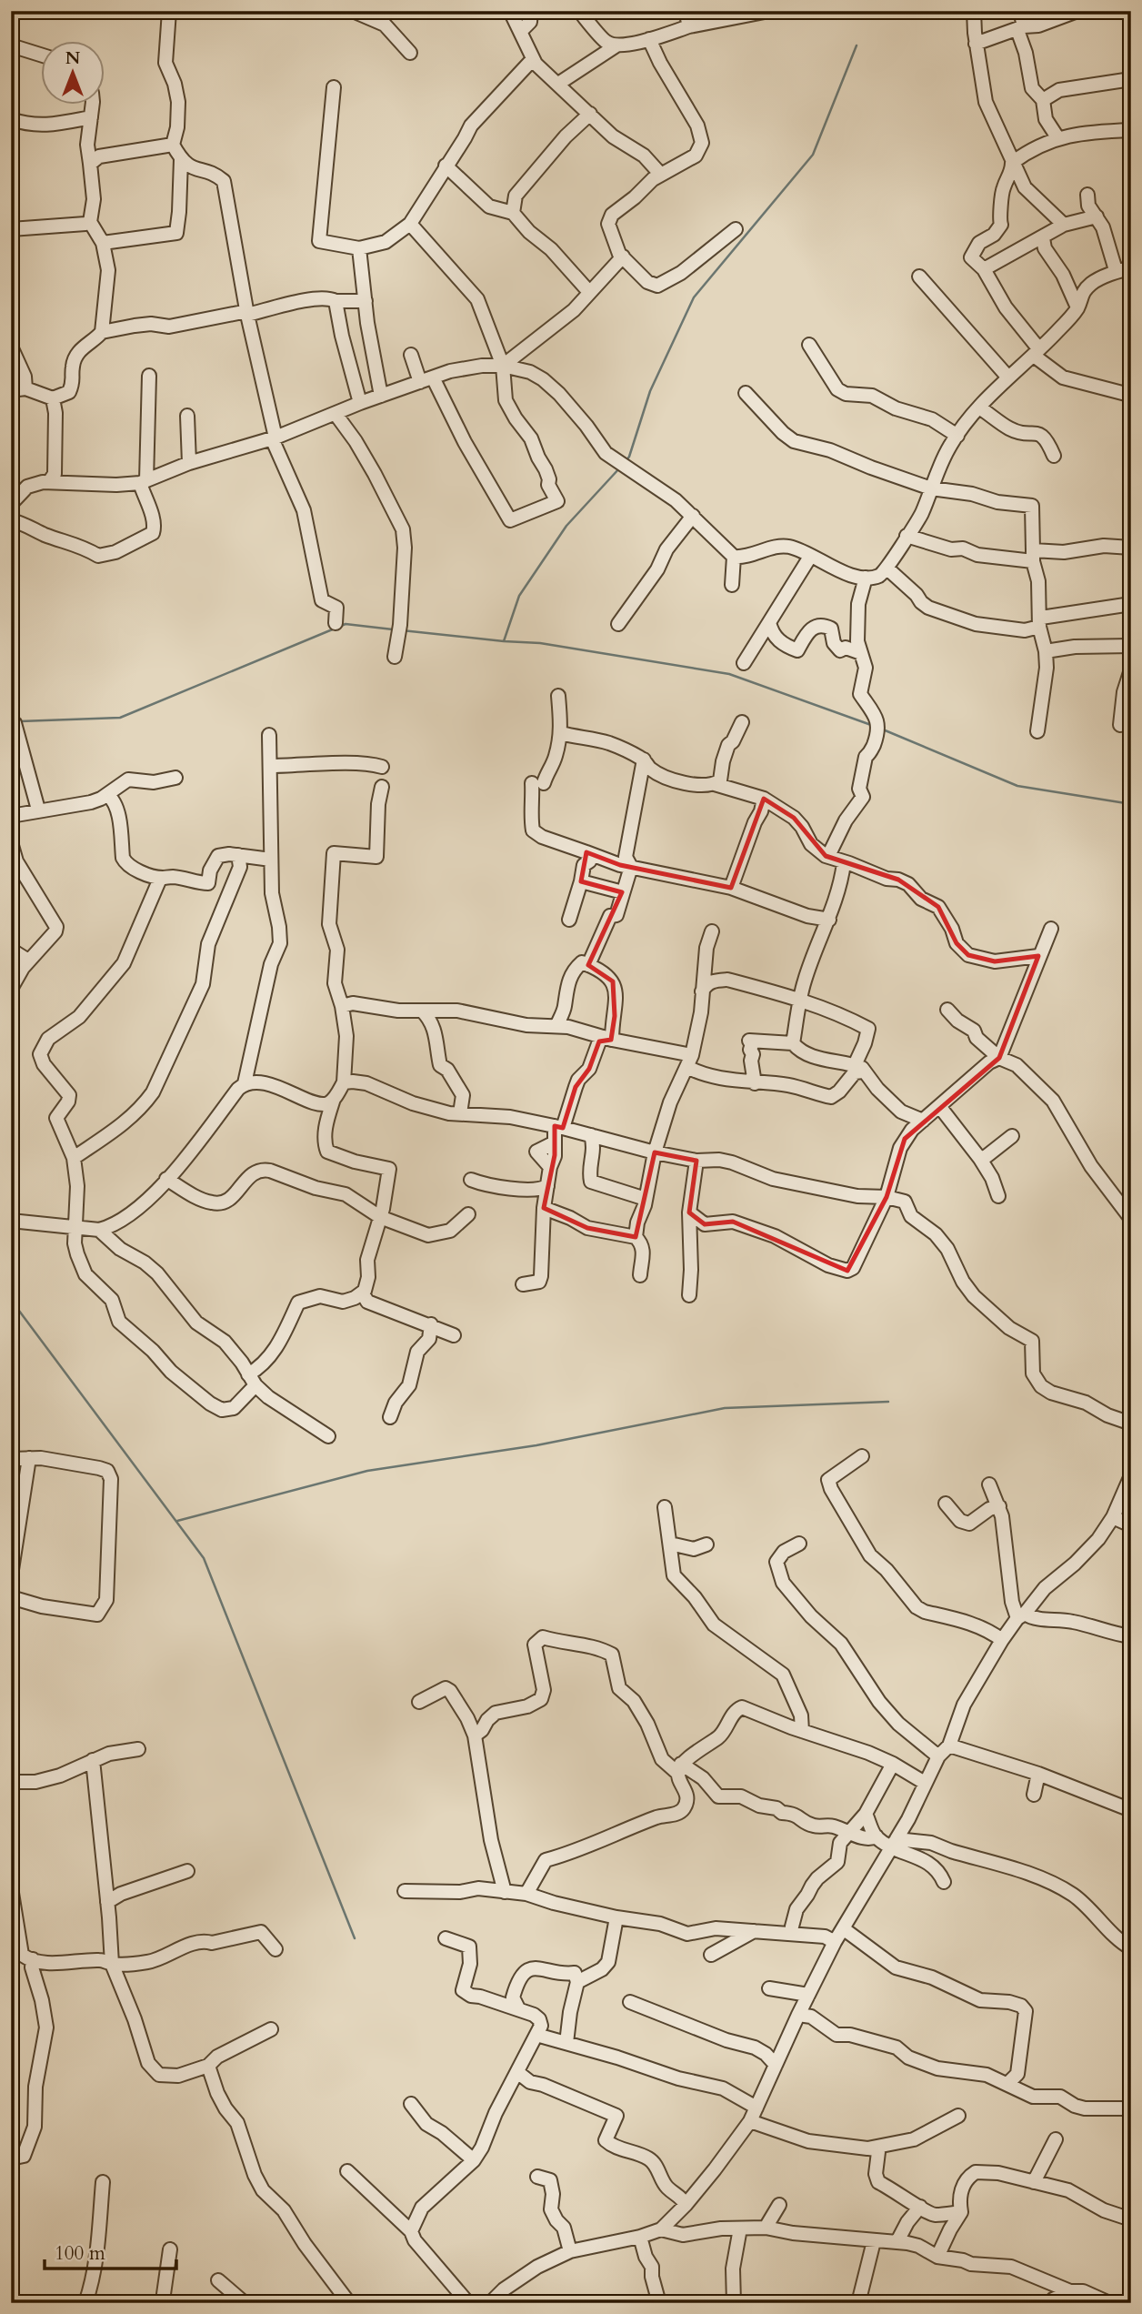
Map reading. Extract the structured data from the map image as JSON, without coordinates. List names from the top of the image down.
{
  "scale_bar": "100 m",
  "north": "top"
}
